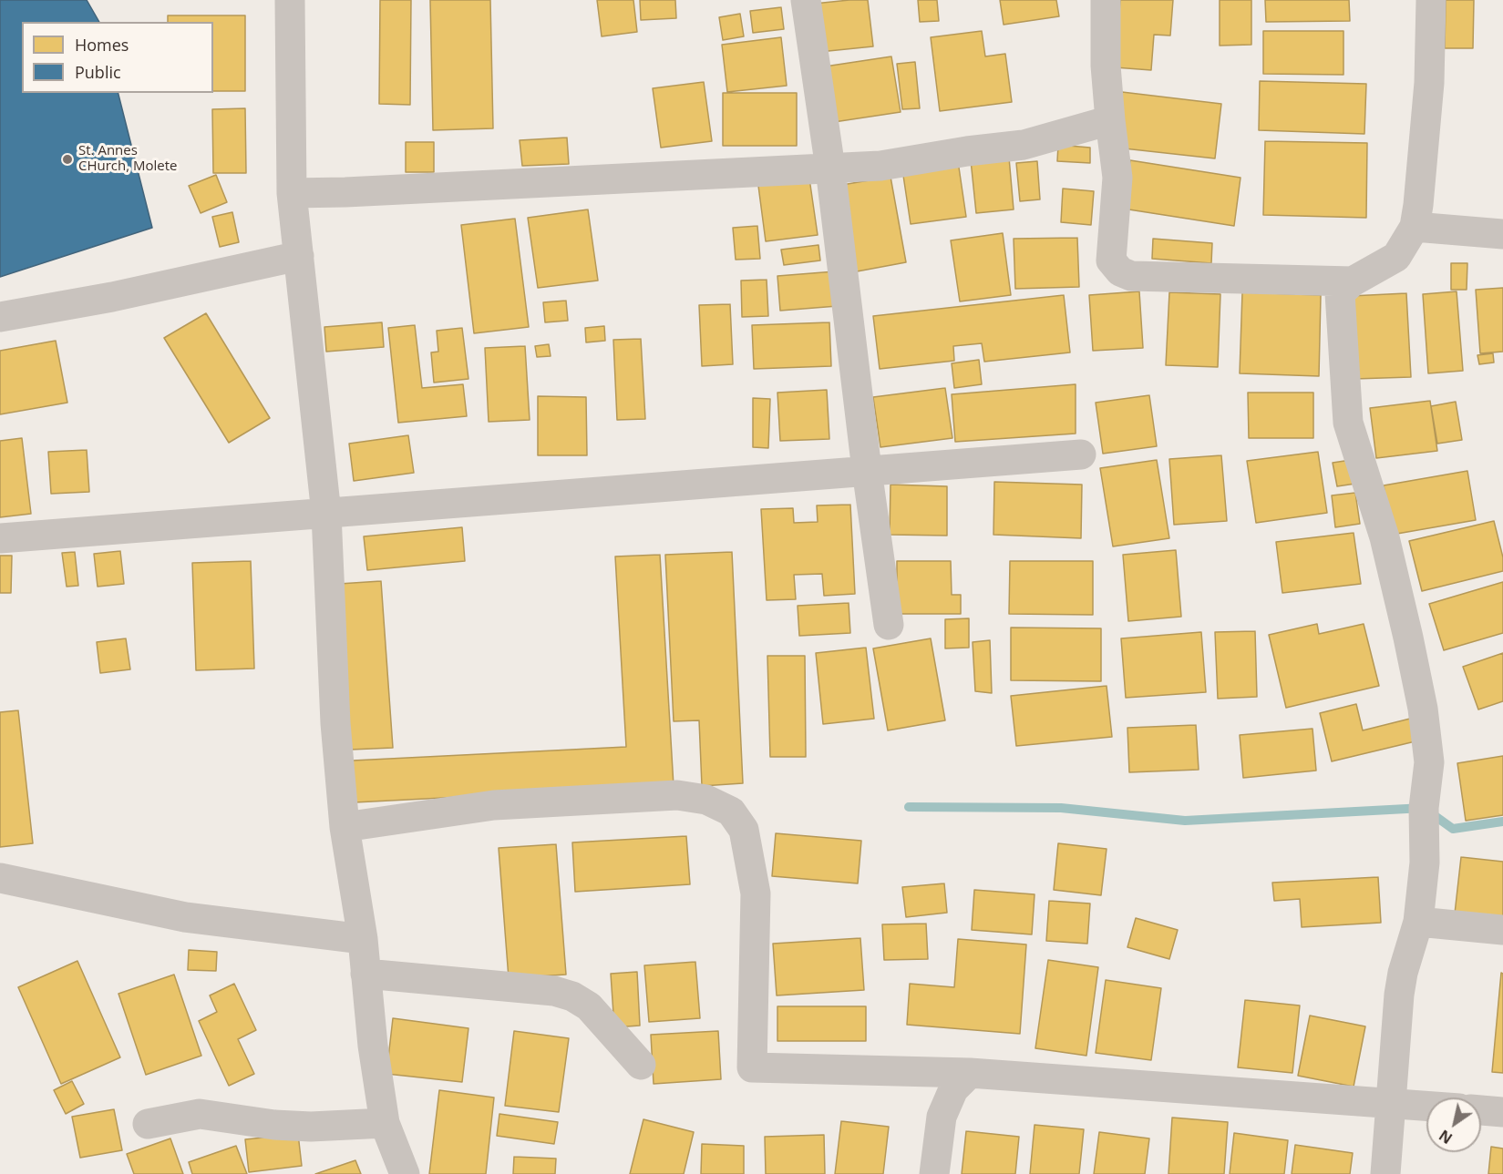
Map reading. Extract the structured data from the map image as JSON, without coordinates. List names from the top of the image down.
{
  "places": ["St. Annes CHurch, Molete"],
  "legend": ["Homes", "Public"],
  "north": "bottom left"
}
